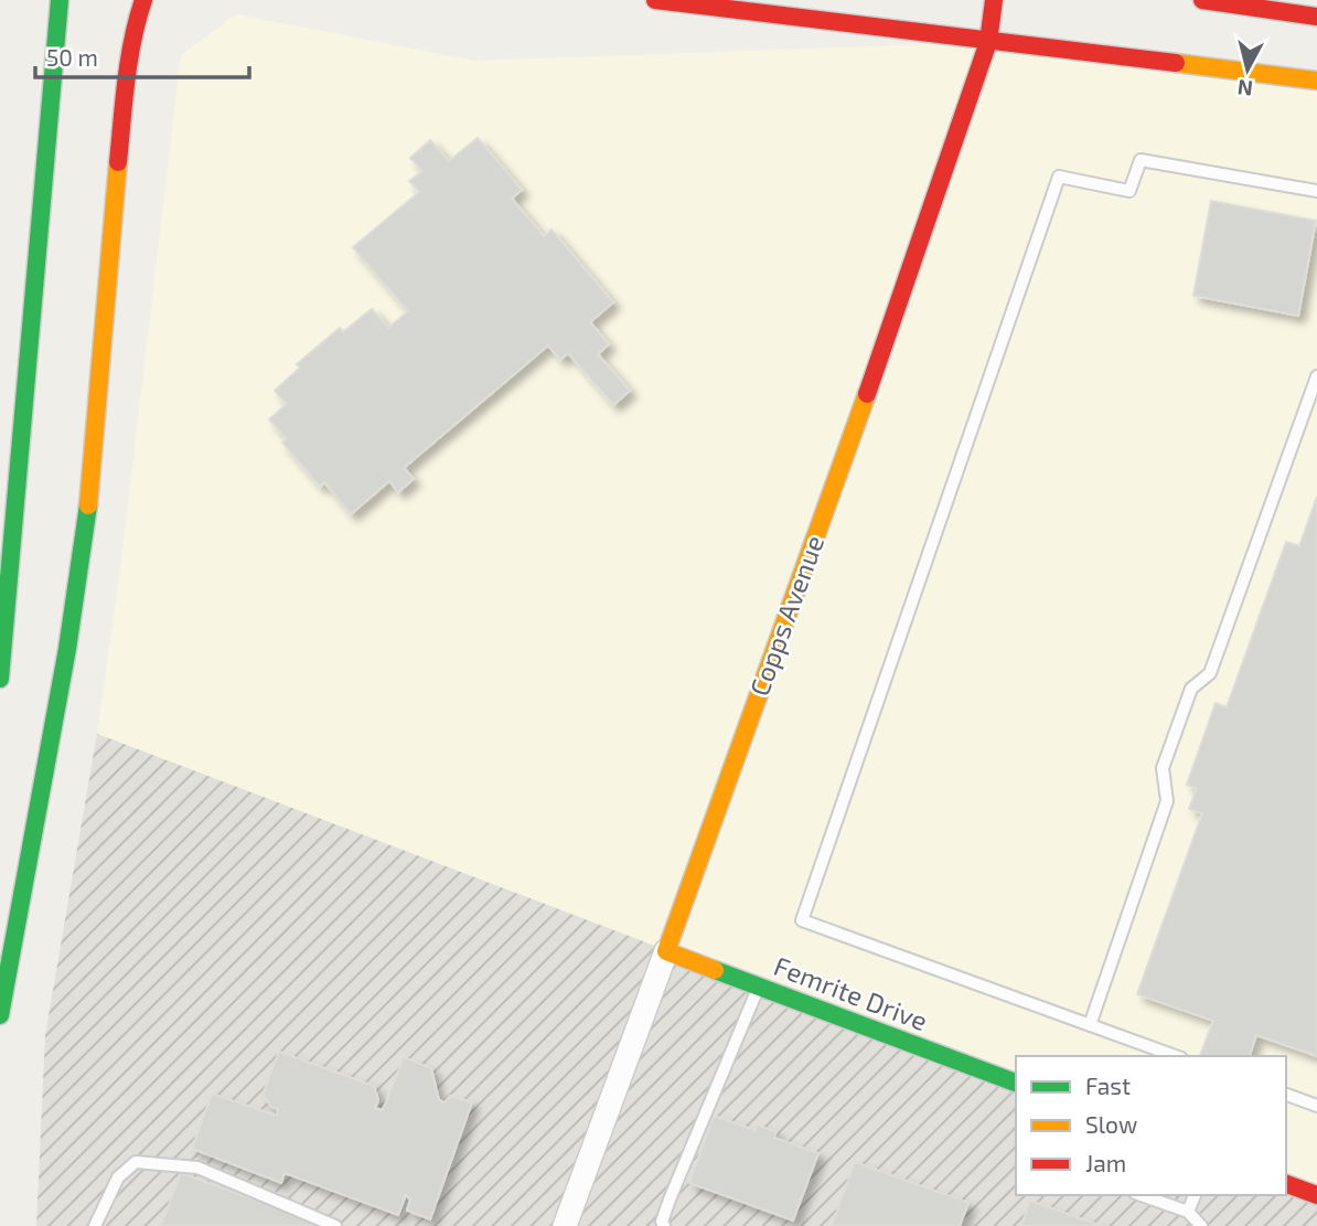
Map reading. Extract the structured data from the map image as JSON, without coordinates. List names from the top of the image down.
{
  "streets": {
    "street": ["Copps Avenue", "Femrite Drive"]
  },
  "crossings": [
    ["Copps Avenue", "Femrite Drive"]
  ],
  "legend": ["Fast", "Slow", "Jam"],
  "scale_bar": "50 m",
  "north": "bottom"
}
